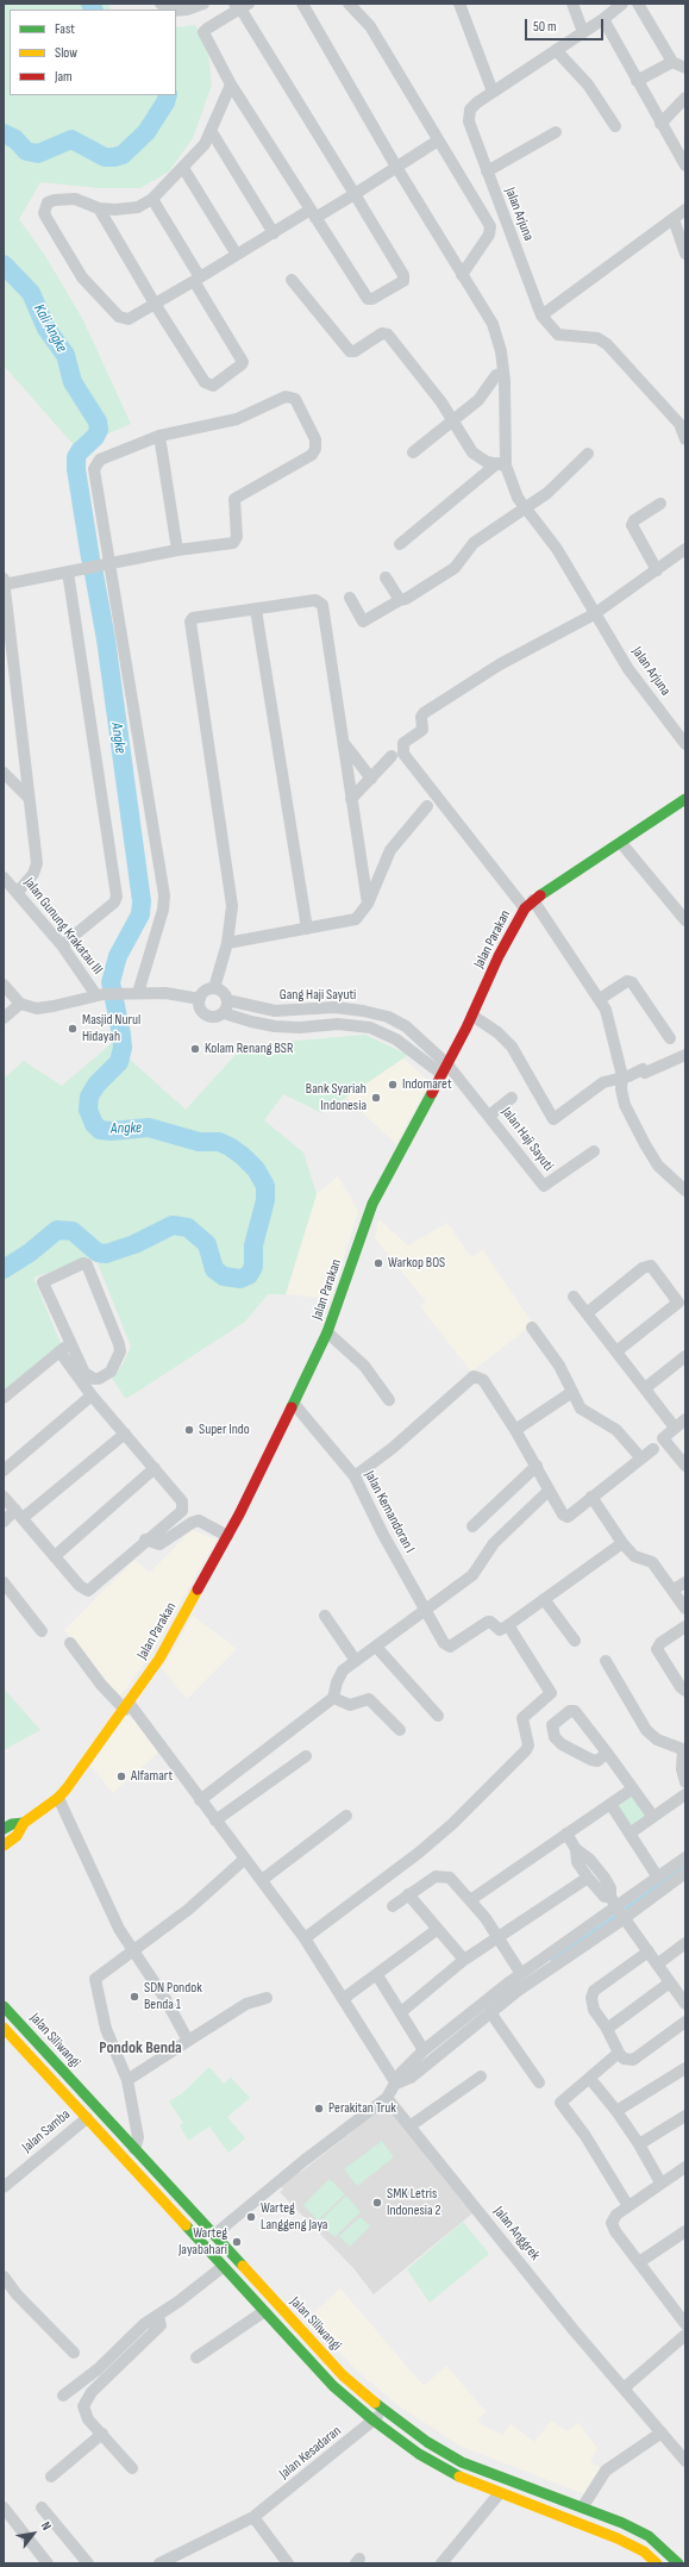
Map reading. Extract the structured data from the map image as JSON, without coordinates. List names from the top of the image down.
{
  "streets": {
    "main road": ["Jalan Parakan", "Jalan Siliwangi"],
    "street": [
      "Jalan Arjuna",
      "Jalan Gunung Krakatau III",
      "Gang Haji Sayuti",
      "Jalan Haji Sayuti",
      "Jalan Kemandoran I",
      "Jalan Samba",
      "Jalan Anggrek",
      "Jalan Kesadaran"
    ]
  },
  "crossings": [
    ["Jalan Parakan", "Gang Haji Sayuti"],
    ["Jalan Parakan", "Jalan Haji Sayuti"],
    ["Jalan Parakan", "Jalan Kemandoran I"],
    ["Gang Haji Sayuti", "Jalan Haji Sayuti"],
    ["Jalan Siliwangi", "Jalan Samba"],
    ["Jalan Siliwangi", "Jalan Kesadaran"]
  ],
  "districts": ["Pondok Benda"],
  "water": ["Kali Angke", "Angke"],
  "places": [
    "Masjid Nurul Hidayah",
    "Kolam Renang BSR",
    "Indomaret",
    "Bank Syariah Indonesia",
    "Warkop BOS",
    "Super Indo",
    "Alfamart",
    "SDN Pondok Benda 1",
    "Perakitan Truk",
    "SMK Letris Indonesia 2",
    "Warteg Langgeng Jaya",
    "Warteg Jayabahari"
  ],
  "legend": ["Fast", "Slow", "Jam"],
  "scale_bar": "50 m",
  "north": "top right"
}
